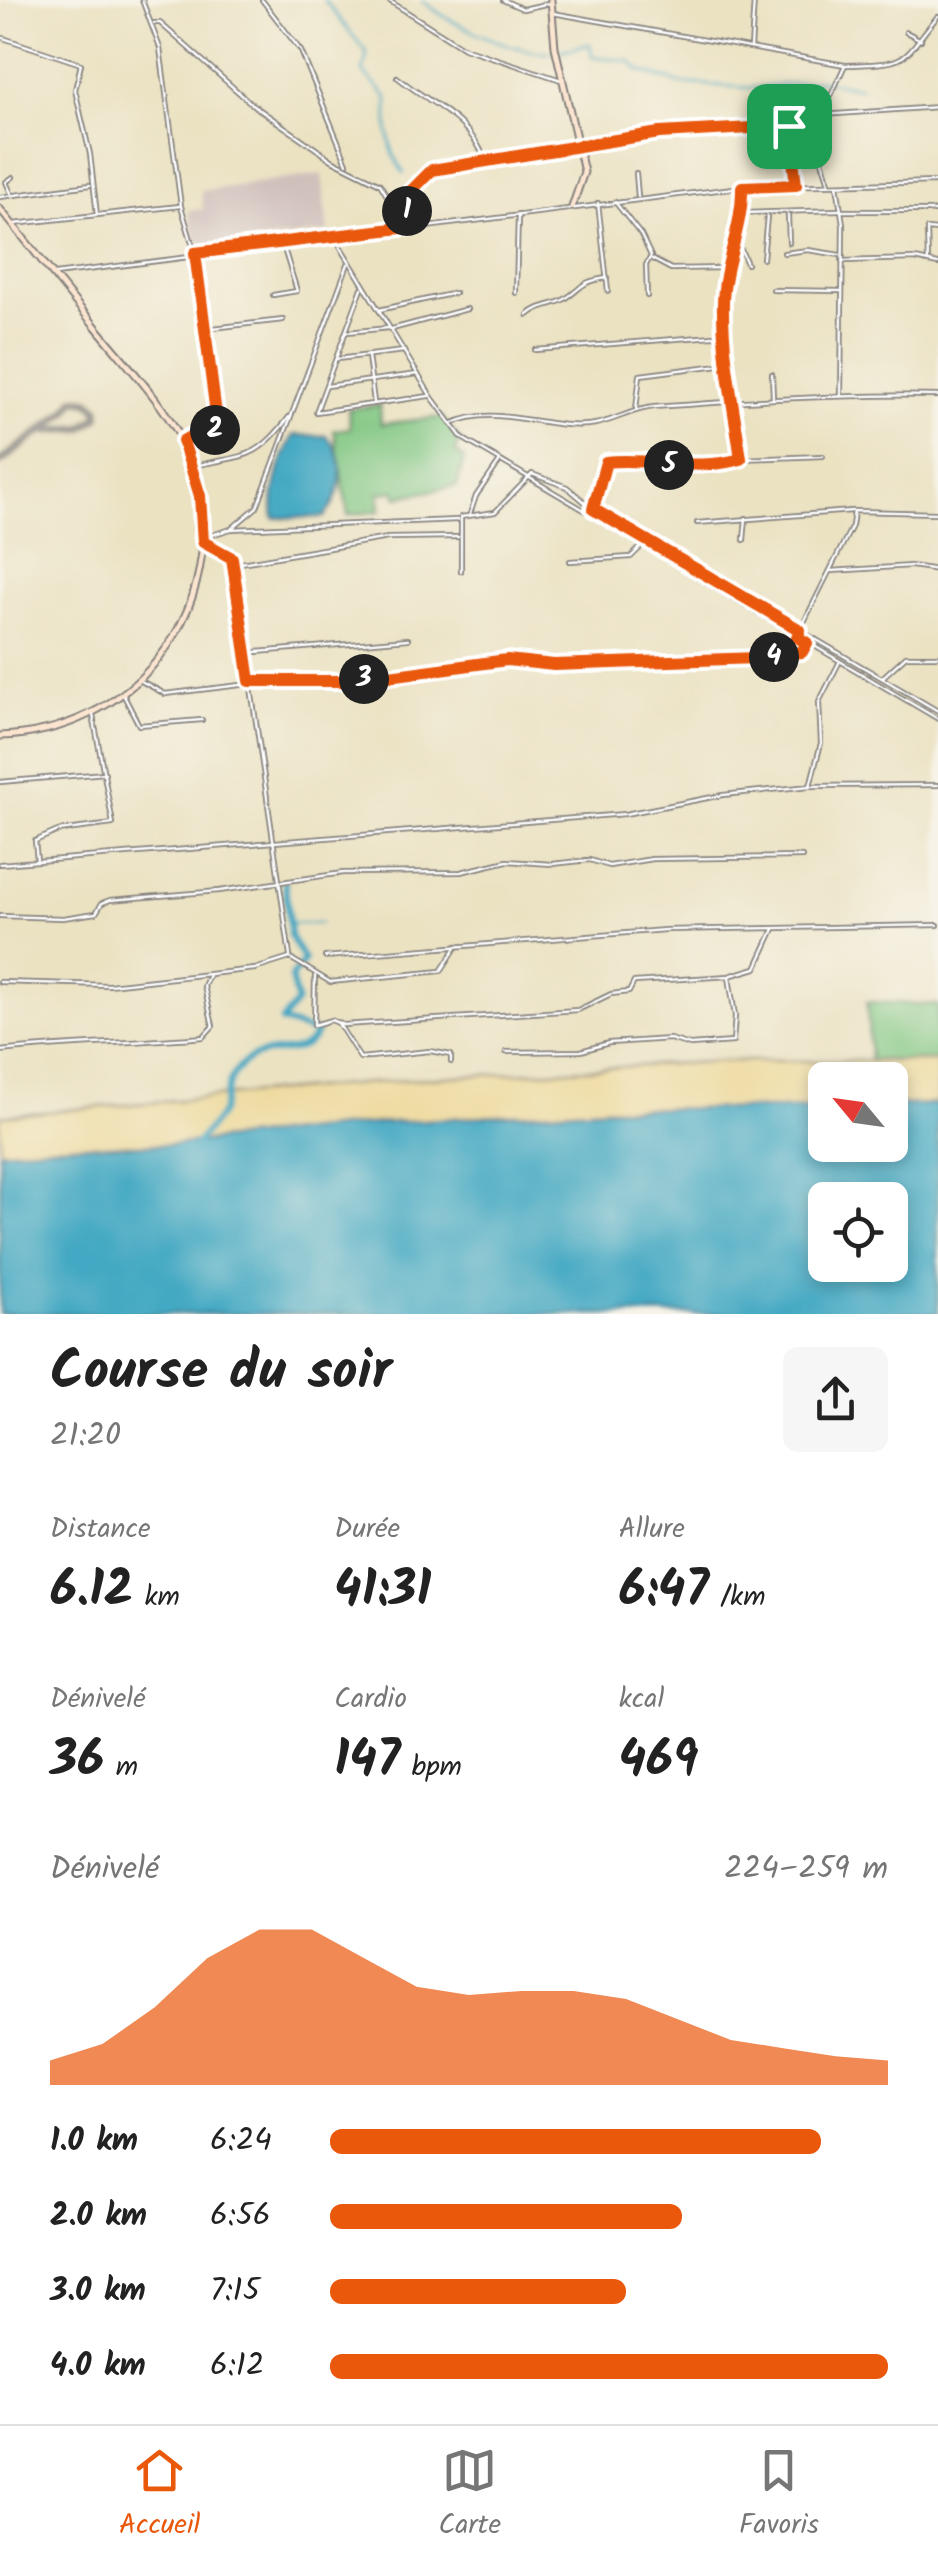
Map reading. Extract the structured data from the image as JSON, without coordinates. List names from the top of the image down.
{
  "north": "top left",
  "page": {
    "pins": [
      "1",
      "2",
      "5",
      "4",
      "3"
    ],
    "heading": ["Course du soir", "21:20"],
    "stats": [
      ["Distance", "6.12 km"],
      ["Durée", "41:31"],
      ["Allure", "6:47 /km"],
      ["Dénivelé", "36 m"],
      ["Cardio", "147 bpm"],
      ["kcal", "469"]
    ],
    "chart": ["Dénivelé", "224–259 m"],
    "list": [
      {
        "name": "1.0 km",
        "note": "6:24"
      },
      {
        "name": "2.0 km",
        "note": "6:56"
      },
      {
        "name": "3.0 km",
        "note": "7:15"
      },
      {
        "name": "4.0 km",
        "note": "6:12"
      }
    ],
    "tabs": ["Accueil", "Carte", "Favoris"]
  }
}
